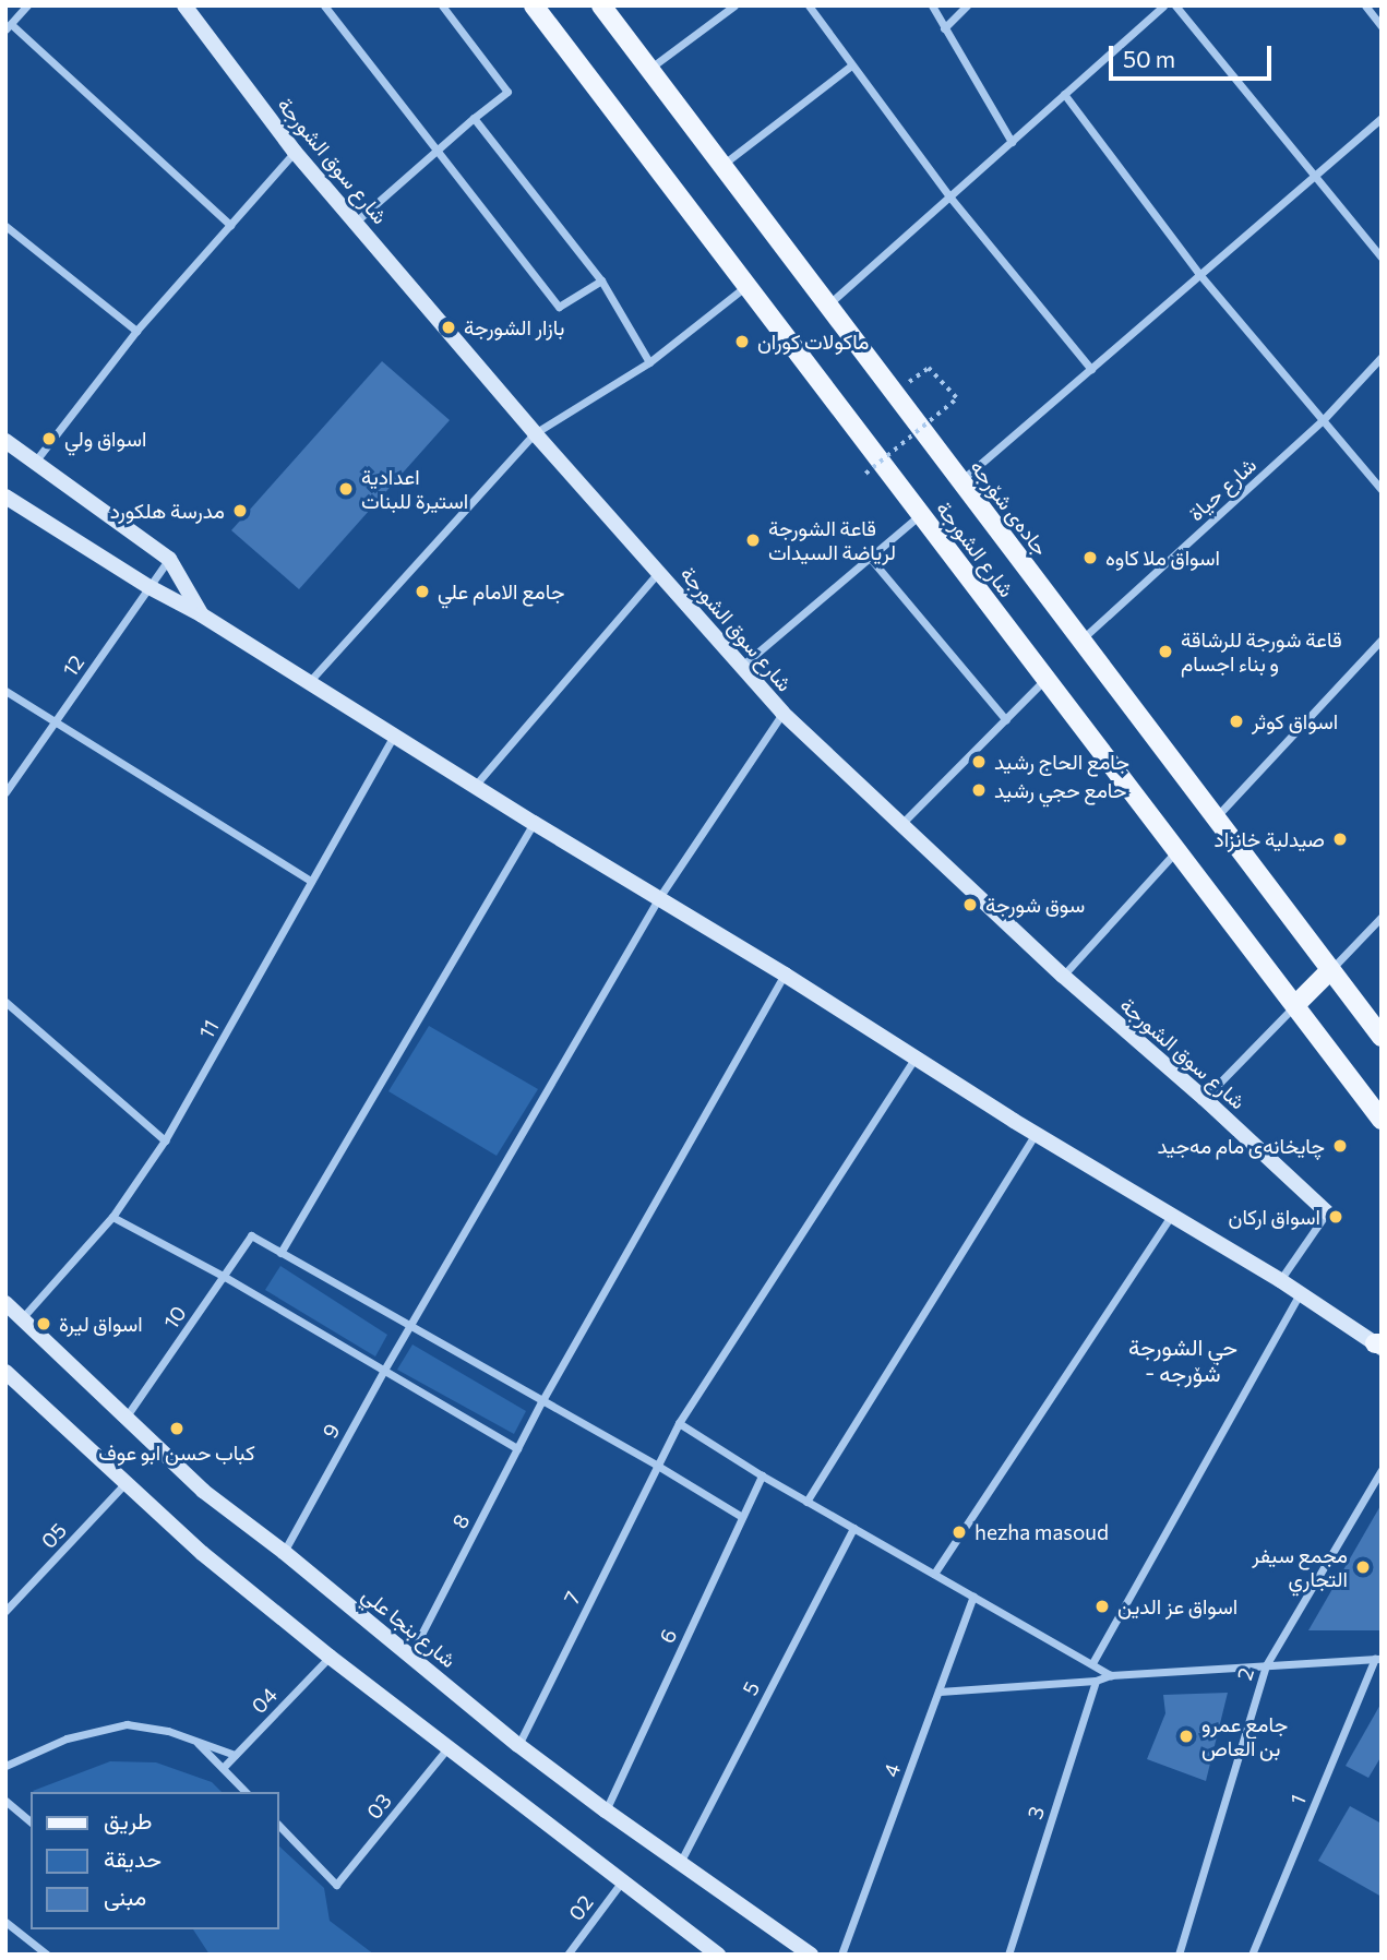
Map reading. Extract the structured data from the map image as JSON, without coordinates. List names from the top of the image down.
{
  "streets": {
    "main road": ["جادەی شۆرجە", "شارع الشورجة"],
    "street": [
      "شارع سوق الشورجة",
      "شارع حياة",
      "12",
      "11",
      "10",
      "9",
      "8",
      "05",
      "7",
      "شارع بنجا علي",
      "6",
      "2",
      "5",
      "04",
      "4",
      "1",
      "03",
      "3",
      "02"
    ]
  },
  "crossings": [
    ["شارع سوق الشورجة", "9"],
    ["شارع حياة", "جادەی شۆرجە"],
    ["11", "شارع بنجا علي"],
    ["10", "شارع بنجا علي"],
    ["9", "شارع بنجا علي"],
    ["8", "شارع بنجا علي"],
    ["7", "شارع بنجا علي"],
    ["شارع بنجا علي", "6"],
    ["شارع بنجا علي", "5"]
  ],
  "districts": ["حي الشورجة - شۆرجە"],
  "places": [
    "بازار الشورجة",
    "ماكولات كوران",
    "اسواق ولي",
    "اعدادية استيرة للبنات",
    "مدرسة هلكورد",
    "قاعة الشورجة لرياضة السيدات",
    "اسواق ملا كاوه",
    "جامع الامام علي",
    "قاعة شورجة للرشاقة و بناء اجسام",
    "اسواق كوثر",
    "جامع الحاج رشيد",
    "حامع حجي رشيد",
    "صيدلية خانزاد",
    "سوق شورجة",
    "چایخانەی مام مەجید",
    "اسواق اركان",
    "اسواق ليرة",
    "كباب حسن ابو عوف",
    "hezha masoud",
    "مجمع سيفر التجاري",
    "اسواق عز الدين",
    "جامع عمرو بن العاص"
  ],
  "legend": ["طريق", "حديقة", "مبنى"],
  "scale_bar": "50 m"
}
